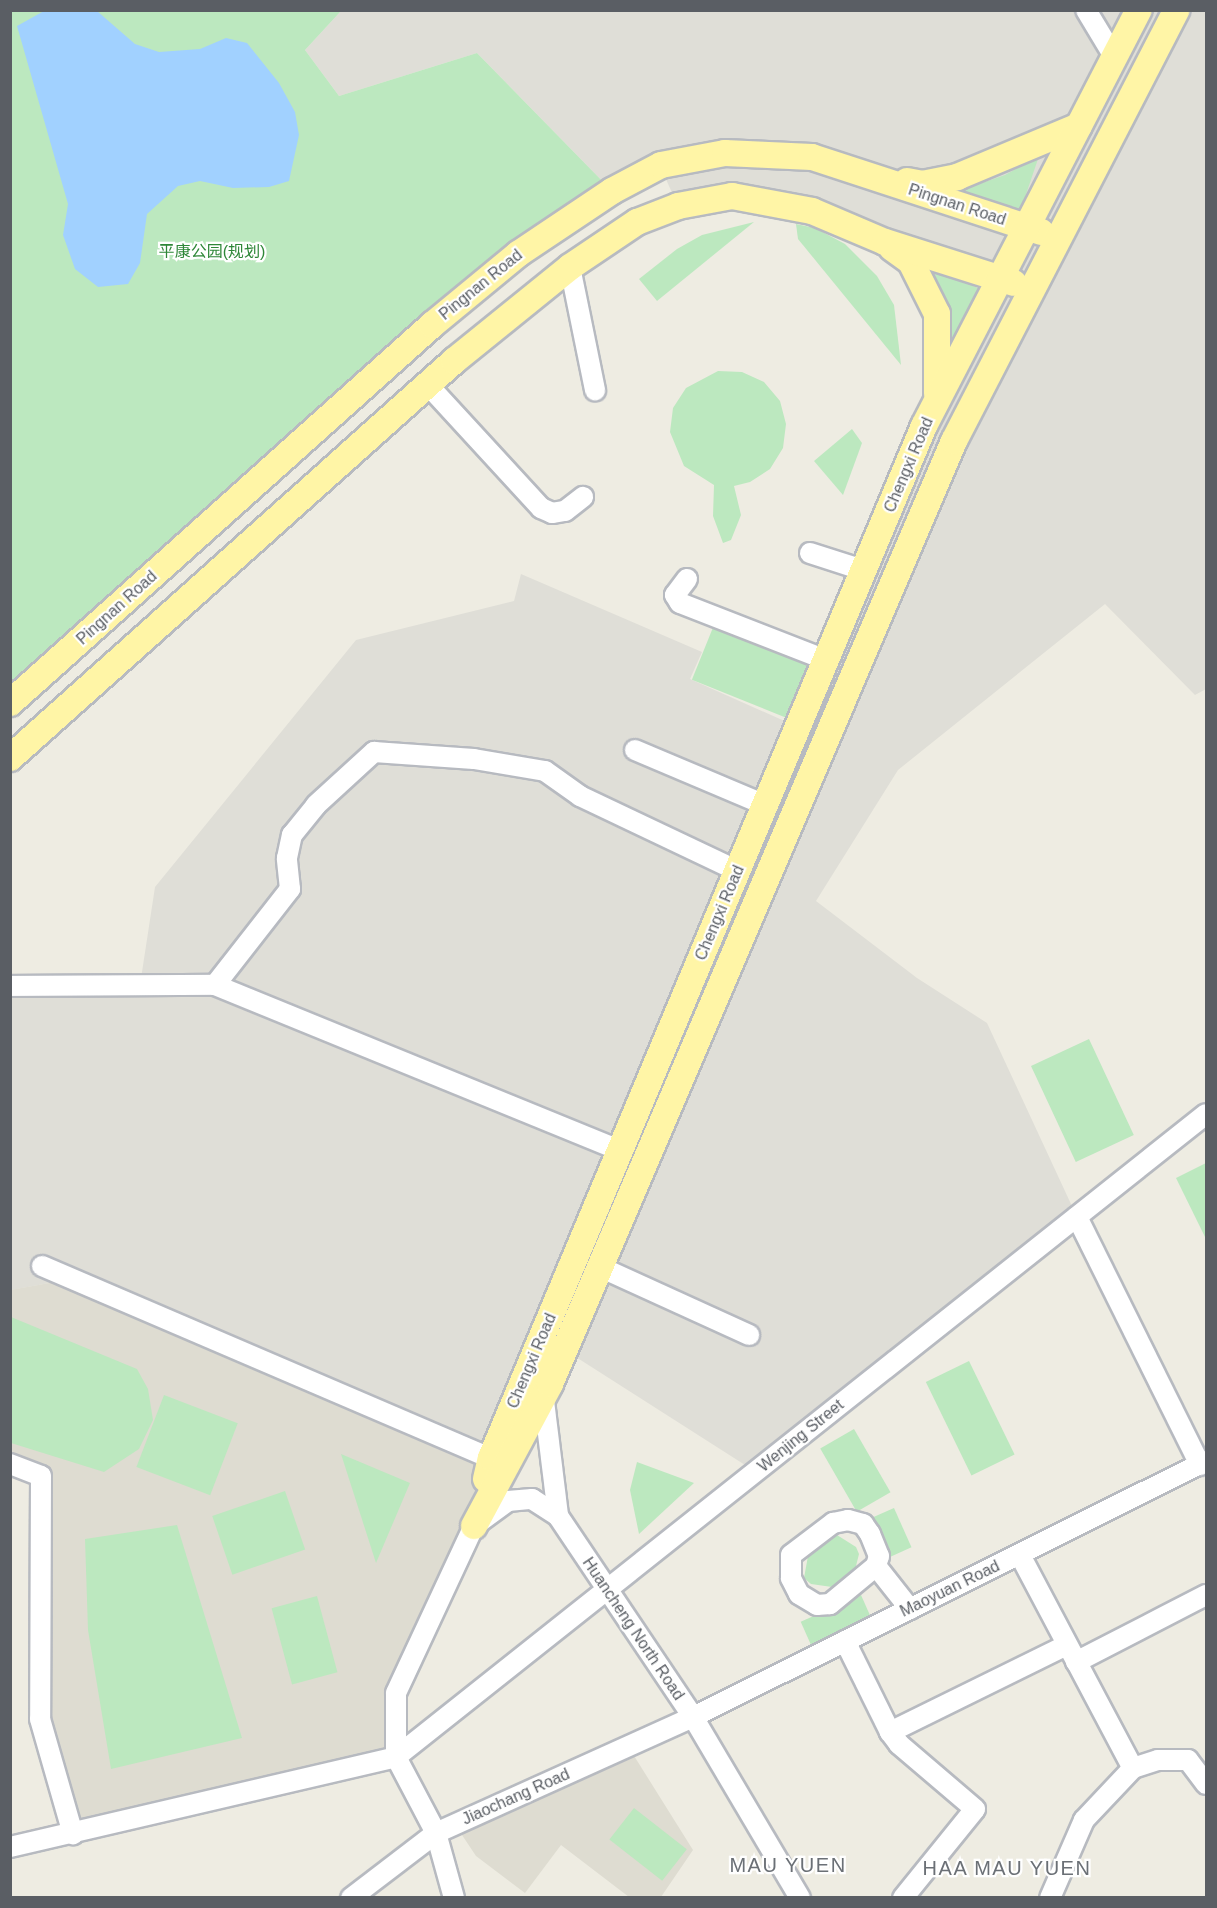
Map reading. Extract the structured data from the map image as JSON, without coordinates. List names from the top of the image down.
{
  "streets": {
    "main road": ["Pingnan Road", "Chengxi Road"],
    "street": [
      "Wenjing Street",
      "Maoyuan Road",
      "Huancheng North Road",
      "Jiaochang Road"
    ]
  },
  "crossings": [
    ["Pingnan Road", "Chengxi Road"],
    ["Chengxi Road", "Wenjing Street"],
    ["Chengxi Road", "Huancheng North Road"],
    ["Chengxi Road", "Jiaochang Road"],
    ["Wenjing Street", "Huancheng North Road"],
    ["Maoyuan Road", "Huancheng North Road"],
    ["Maoyuan Road", "Jiaochang Road"],
    ["Huancheng North Road", "Jiaochang Road"]
  ],
  "districts": ["MAU YUEN", "HAA MAU YUEN"],
  "parks": ["平康公园(规划)"]
}
